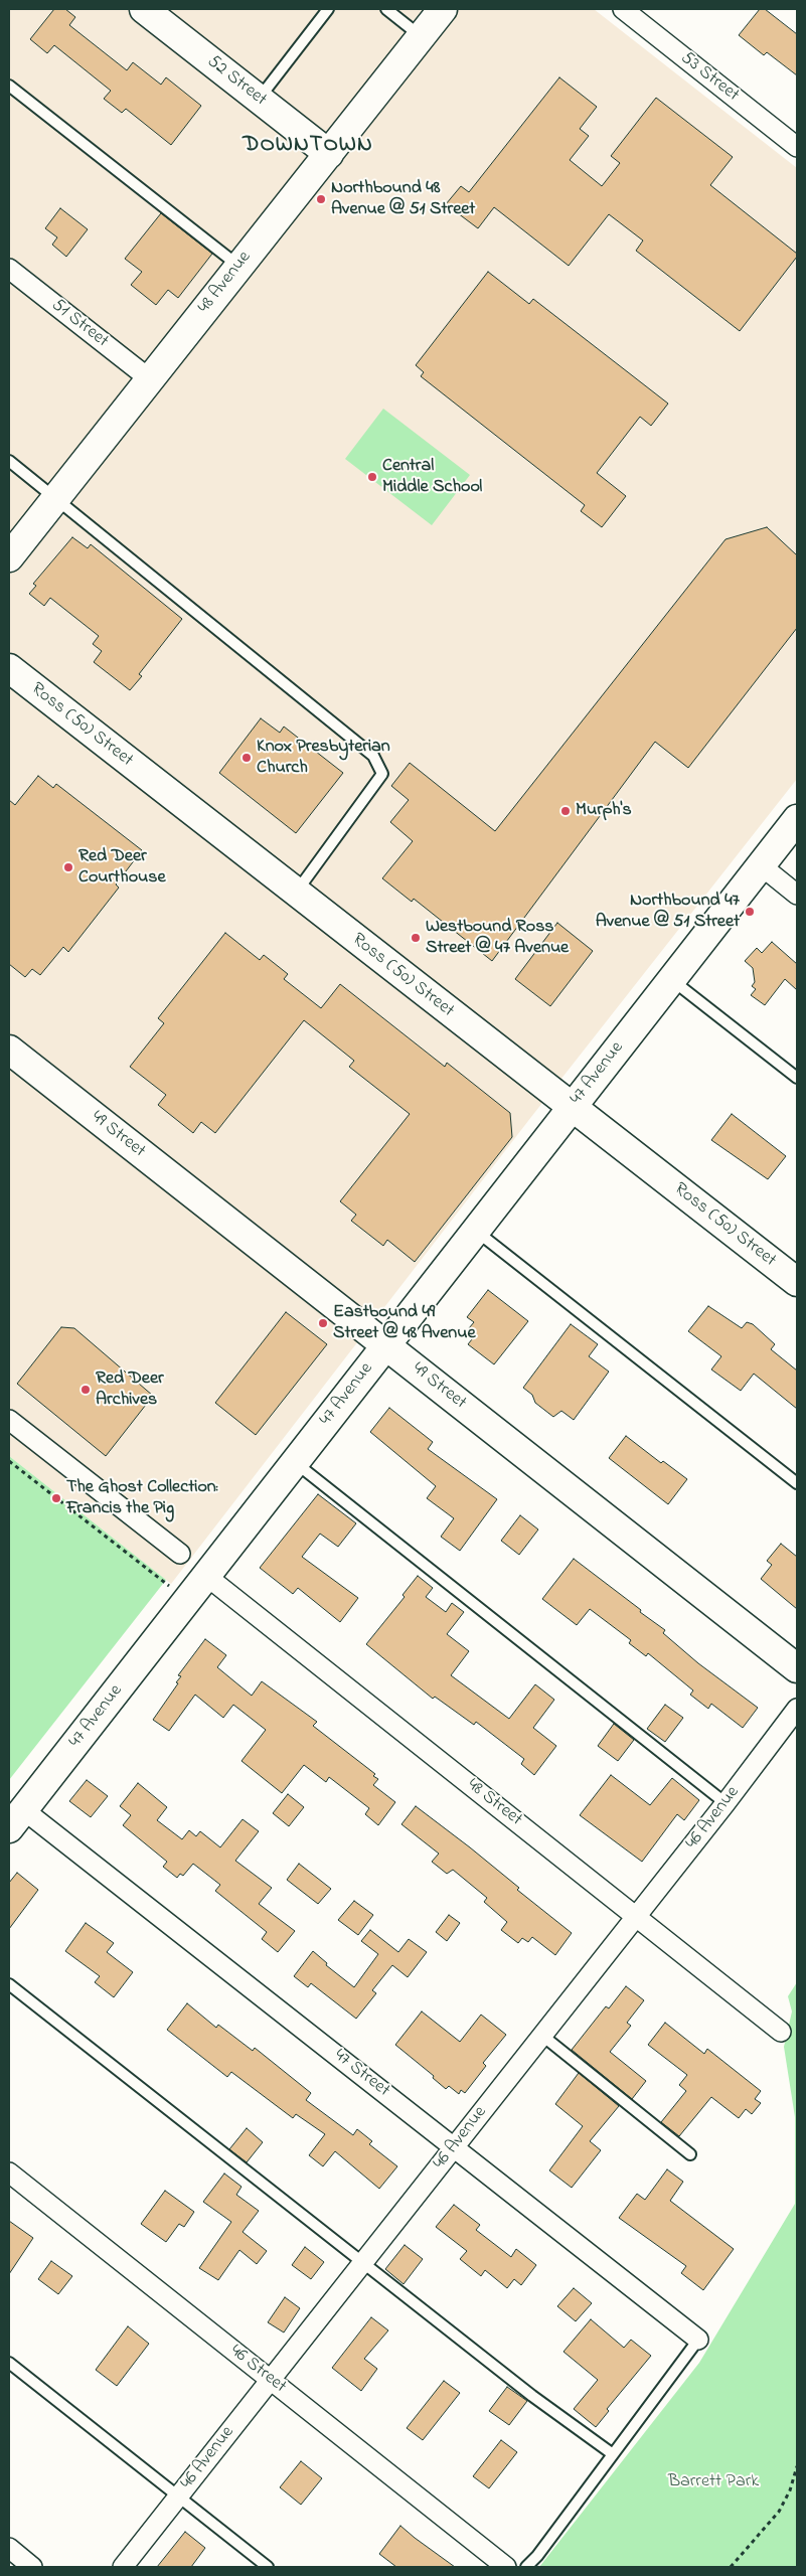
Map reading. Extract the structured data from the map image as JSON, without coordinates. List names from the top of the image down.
{
  "streets": {
    "street": [
      "53 Street",
      "52 Street",
      "48 Avenue",
      "51 Street",
      "Ross (50) Street",
      "47 Avenue",
      "49 Street",
      "48 Street",
      "46 Avenue",
      "47 Street",
      "46 Street"
    ]
  },
  "crossings": [
    ["52 Street", "48 Avenue"],
    ["48 Avenue", "51 Street"],
    ["Ross (50) Street", "47 Avenue"],
    ["47 Avenue", "49 Street"],
    ["47 Avenue", "48 Street"],
    ["47 Avenue", "47 Street"],
    ["48 Street", "46 Avenue"],
    ["46 Avenue", "47 Street"],
    ["46 Avenue", "46 Street"]
  ],
  "districts": ["DOWNTOWN"],
  "parks": ["Barrett Park"],
  "places": [
    "Northbound 48 Avenue @ 51 Street",
    "Central Middle School",
    "Knox Presbyterian Church",
    "Murph's",
    "Red Deer Courthouse",
    "Northbound 47 Avenue @ 51 Street",
    "Westbound Ross Street @ 47 Avenue",
    "Eastbound 49 Street @ 48 Avenue",
    "Red Deer Archives",
    "The Ghost Collection: Francis the Pig"
  ]
}
